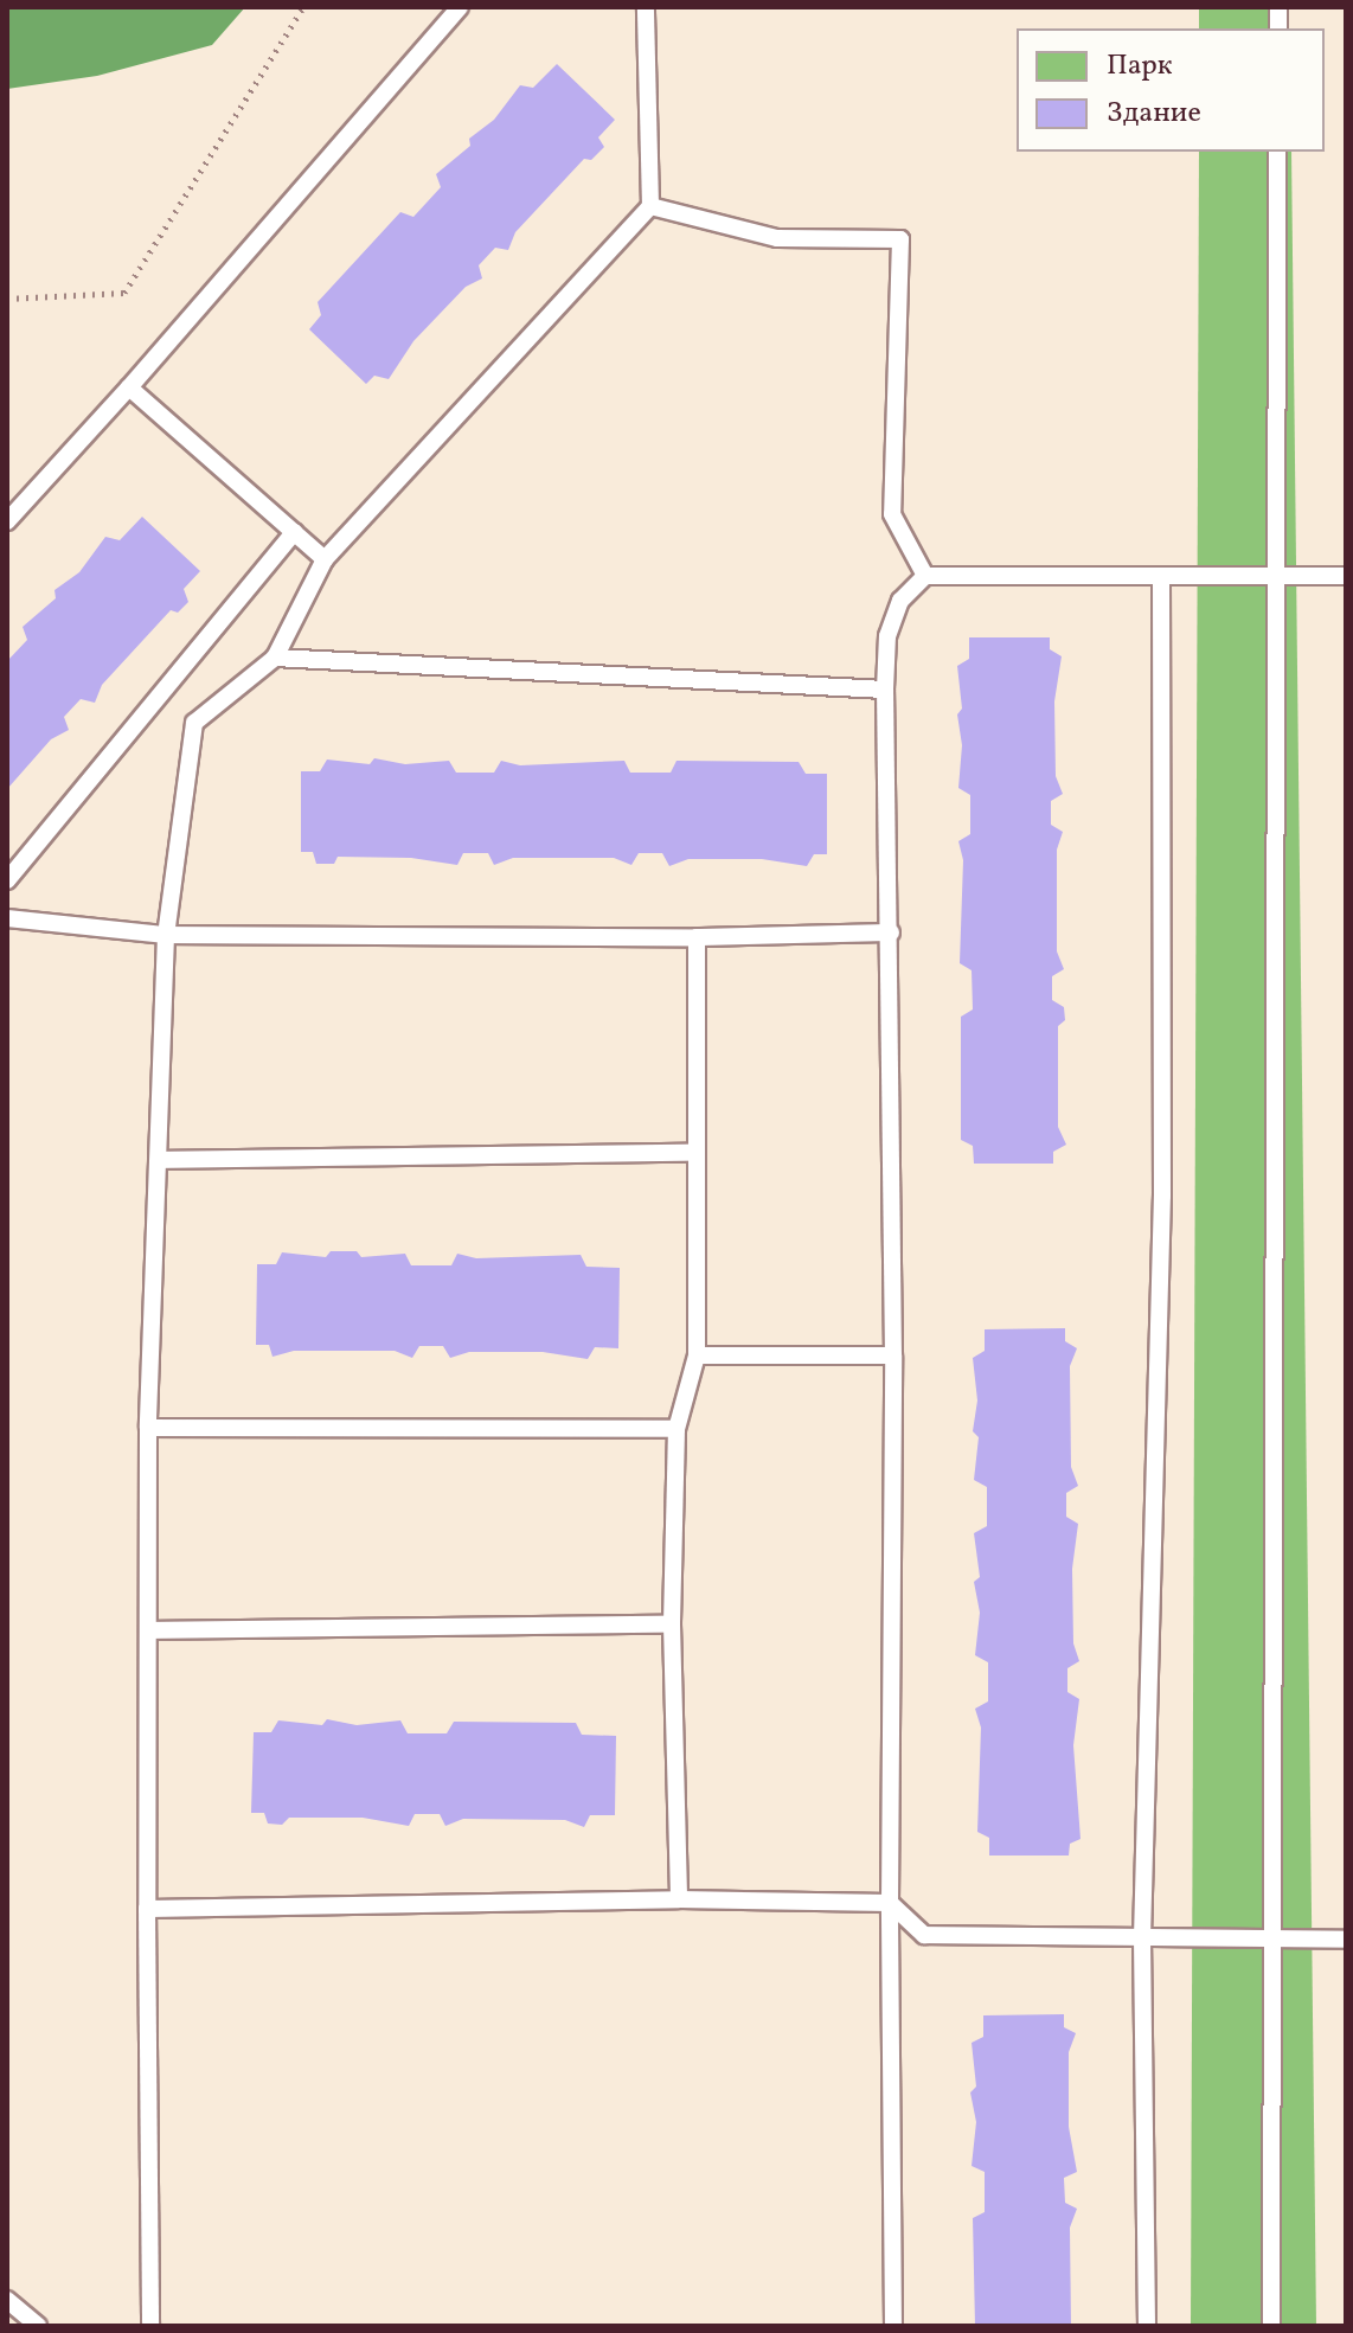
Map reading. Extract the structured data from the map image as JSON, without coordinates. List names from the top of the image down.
{
  "legend": ["Парк", "Здание"]
}
